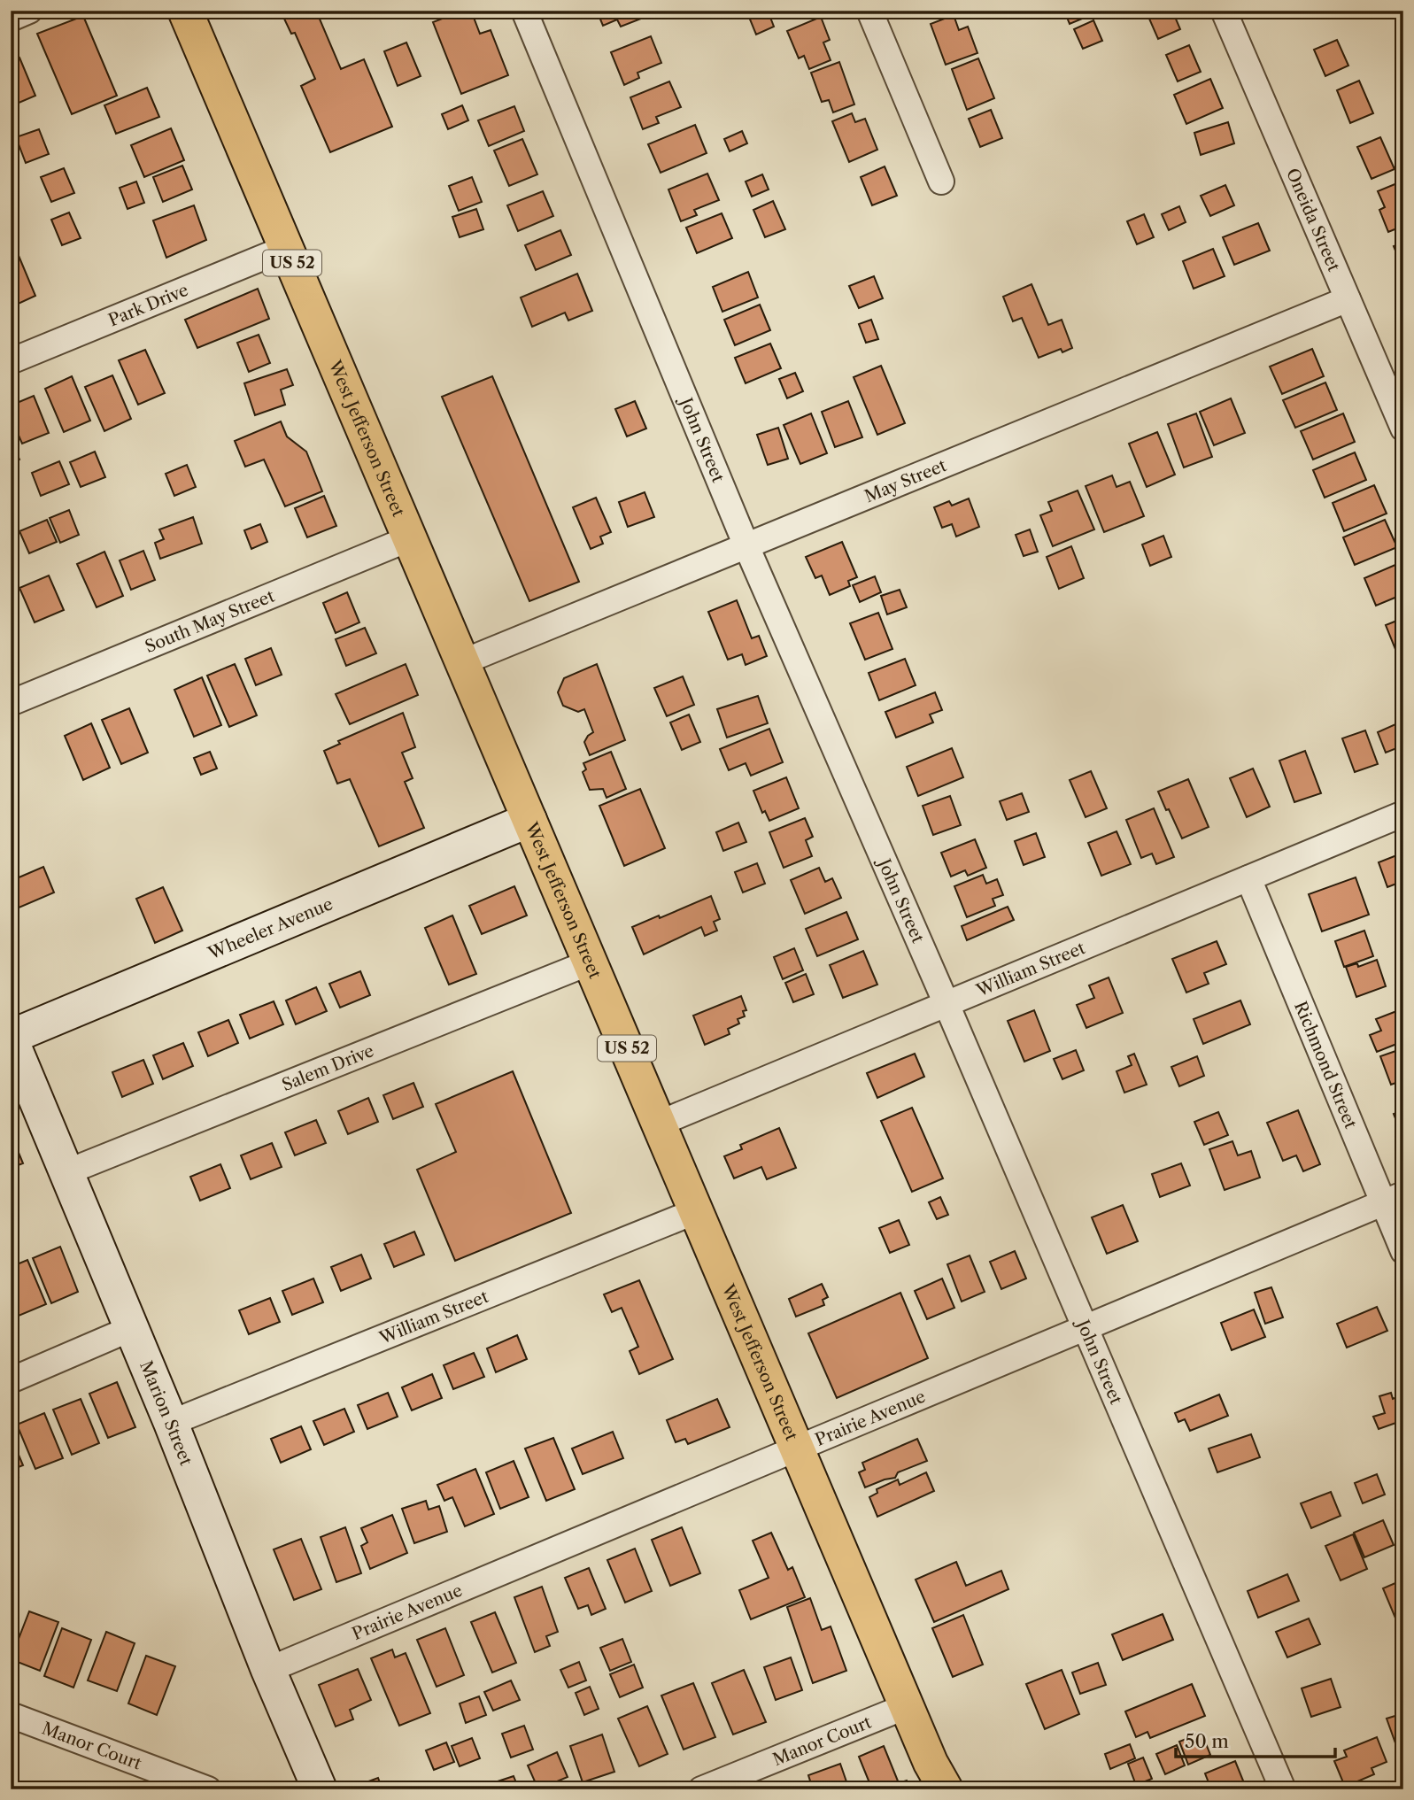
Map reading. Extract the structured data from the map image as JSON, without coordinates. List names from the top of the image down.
{
  "streets": {
    "main road": ["US 52", "West Jefferson Street"],
    "street": [
      "Oneida Street",
      "Park Drive",
      "John Street",
      "May Street",
      "South May Street",
      "Wheeler Avenue",
      "William Street",
      "Richmond Street",
      "Salem Drive",
      "Marion Street",
      "Prairie Avenue",
      "Manor Court"
    ]
  },
  "crossings": [
    ["Oneida Street", "May Street"],
    ["Park Drive", "West Jefferson Street"],
    ["West Jefferson Street", "May Street"],
    ["West Jefferson Street", "South May Street"],
    ["West Jefferson Street", "Wheeler Avenue"],
    ["West Jefferson Street", "William Street"],
    ["West Jefferson Street", "Salem Drive"],
    ["West Jefferson Street", "Prairie Avenue"],
    ["West Jefferson Street", "Manor Court"],
    ["John Street", "May Street"],
    ["John Street", "William Street"],
    ["John Street", "Prairie Avenue"],
    ["Wheeler Avenue", "Marion Street"],
    ["William Street", "Richmond Street"],
    ["William Street", "Marion Street"],
    ["Richmond Street", "Prairie Avenue"],
    ["Salem Drive", "Marion Street"],
    ["Marion Street", "Prairie Avenue"]
  ],
  "scale_bar": "50 m"
}
